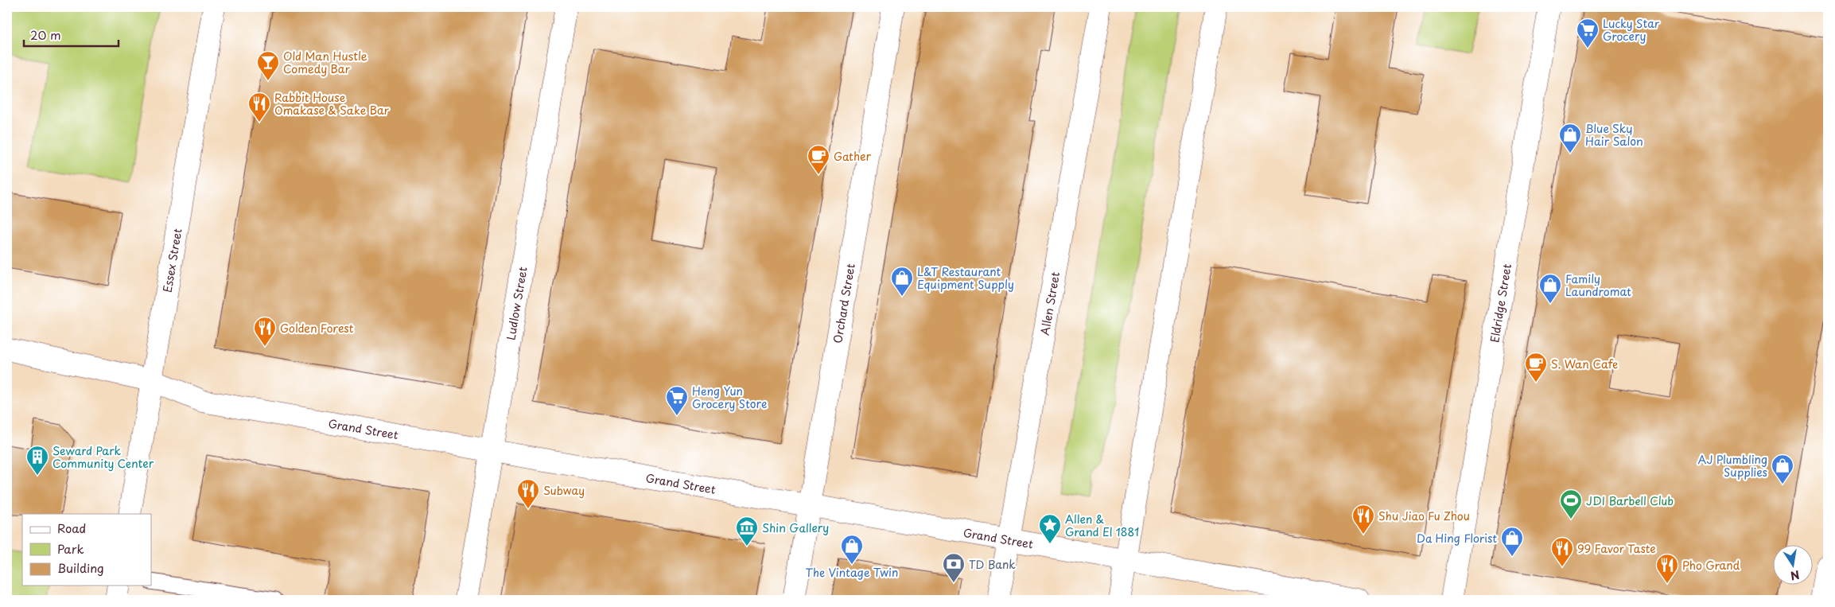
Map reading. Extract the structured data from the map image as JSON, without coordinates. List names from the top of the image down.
{
  "streets": {
    "main road": [
      "Essex Street",
      "Ludlow Street",
      "Orchard Street",
      "Allen Street",
      "Eldridge Street",
      "Grand Street"
    ]
  },
  "crossings": [
    ["Essex Street", "Grand Street"],
    ["Ludlow Street", "Grand Street"],
    ["Orchard Street", "Grand Street"],
    ["Allen Street", "Grand Street"]
  ],
  "places": {
    "supermarket": ["Lucky Star Grocery", "Heng Yun Grocery Store"],
    "bar": ["Old Man Hustle Comedy Bar"],
    "restaurant": [
      "Rabbit House Omakase & Sake Bar",
      "Golden Forest",
      "Subway",
      "Shu Jiao Fu Zhou",
      "99 Favor Taste",
      "Pho Grand"
    ],
    "shop": [
      "Blue Sky Hair Salon",
      "L&T Restaurant Equipment Supply",
      "Family Laundromat",
      "AJ Plumbling Supplies",
      "Da Hing Florist",
      "The Vintage Twin"
    ],
    "cafe": ["Gather", "S. Wan Cafe"],
    "building": ["Seward Park Community Center"],
    "sports": ["JDI Barbell Club"],
    "place": ["Allen & Grand El 1881"],
    "museum": ["Shin Gallery"],
    "bank": ["TD Bank"]
  },
  "legend": ["Road", "Park", "Building"],
  "scale_bar": "20 m",
  "north": "bottom"
}
